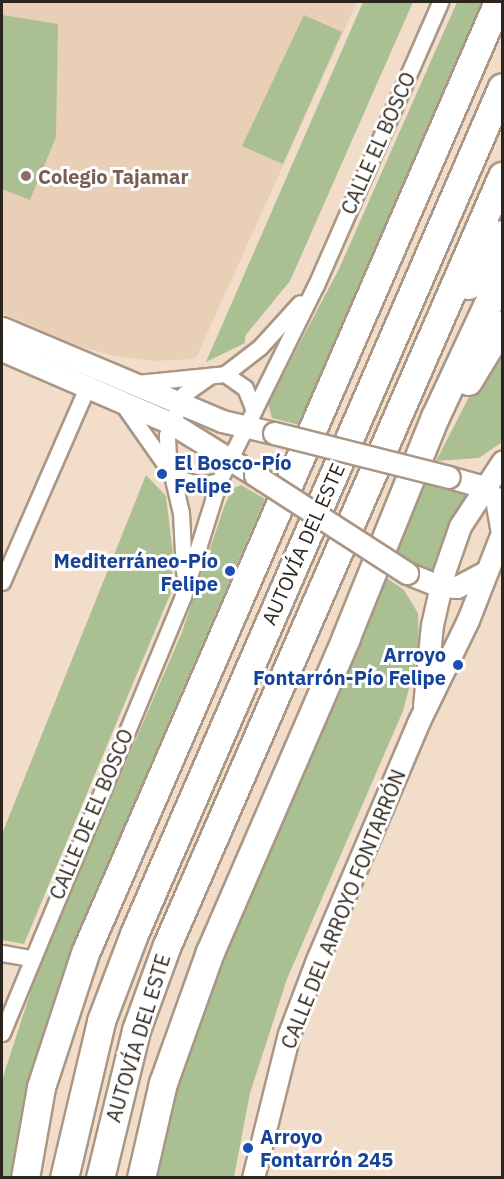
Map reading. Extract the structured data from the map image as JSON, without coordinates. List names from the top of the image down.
{
  "streets": {
    "highway": ["AUTOVÍA DEL ESTE"],
    "street": ["CALLE EL BOSCO", "CALLE DE EL BOSCO", "CALLE DEL ARROYO FONTARRÓN"]
  },
  "crossings": [
    ["CALLE EL BOSCO", "CALLE DE EL BOSCO"]
  ],
  "places": [
    "Colegio Tajamar",
    "El Bosco-Pío Felipe",
    "Mediterráneo-Pío Felipe",
    "Arroyo Fontarrón-Pío Felipe",
    "Arroyo Fontarrón 245"
  ]
}
